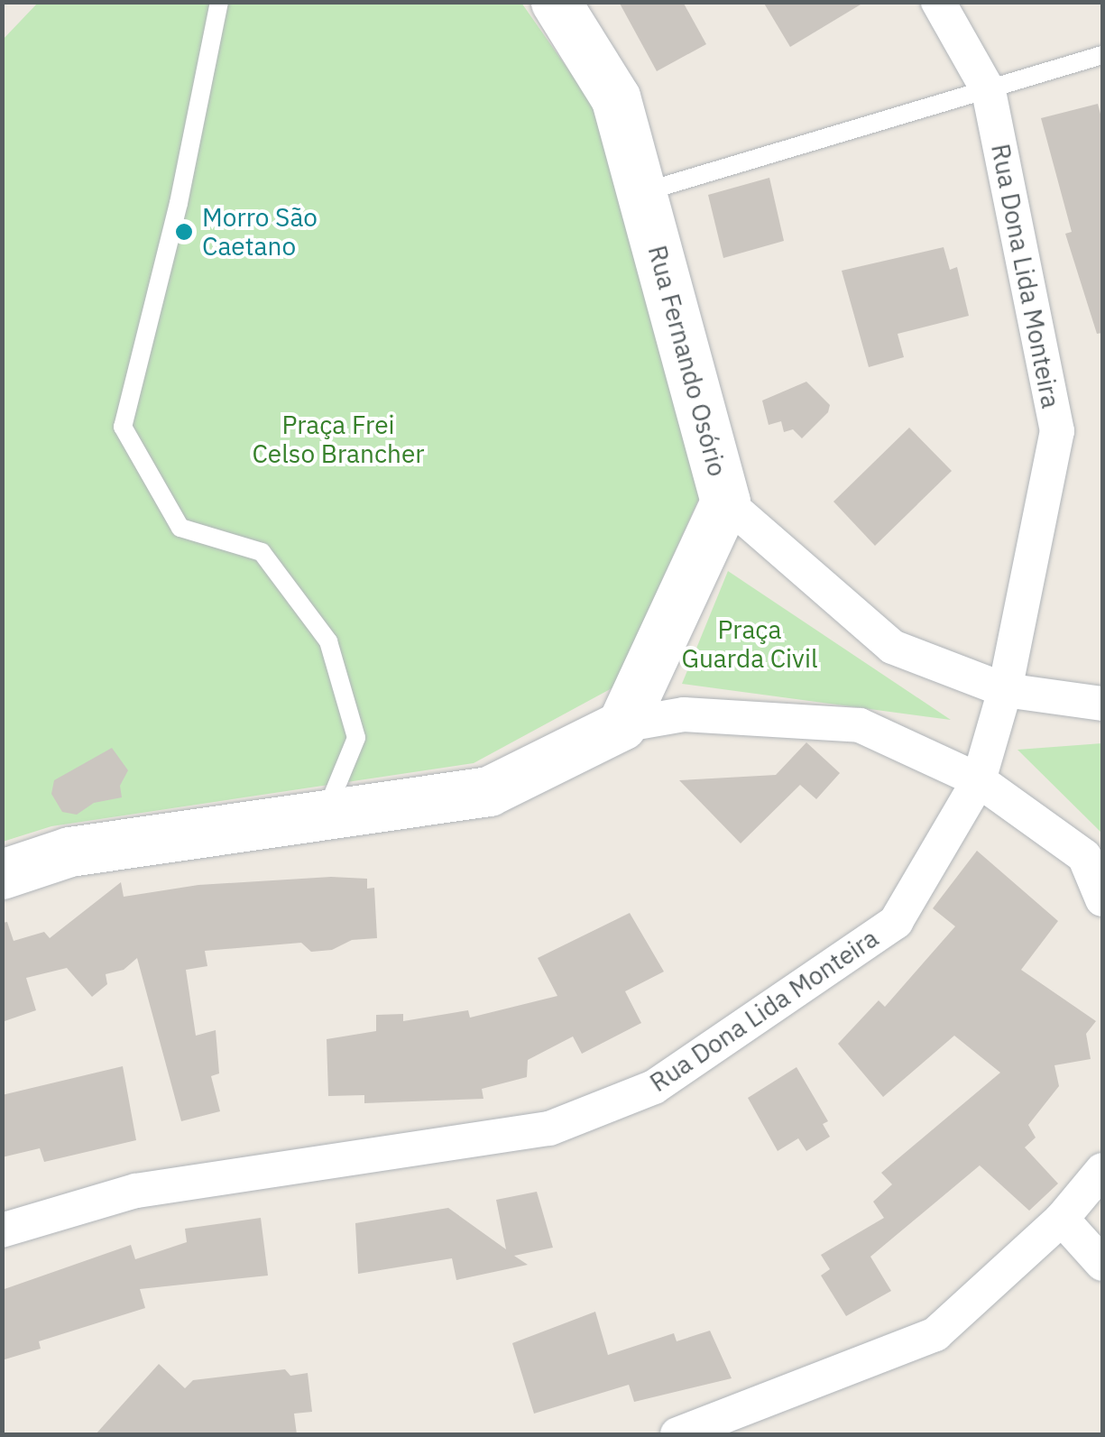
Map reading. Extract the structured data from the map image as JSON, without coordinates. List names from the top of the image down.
{
  "streets": {
    "street": ["Rua Dona Lida Monteira", "Rua Fernando Osório"]
  },
  "parks": ["Praça Frei Celso Brancher", "Praça Guarda Civil"],
  "places": ["Morro São Caetano"]
}
